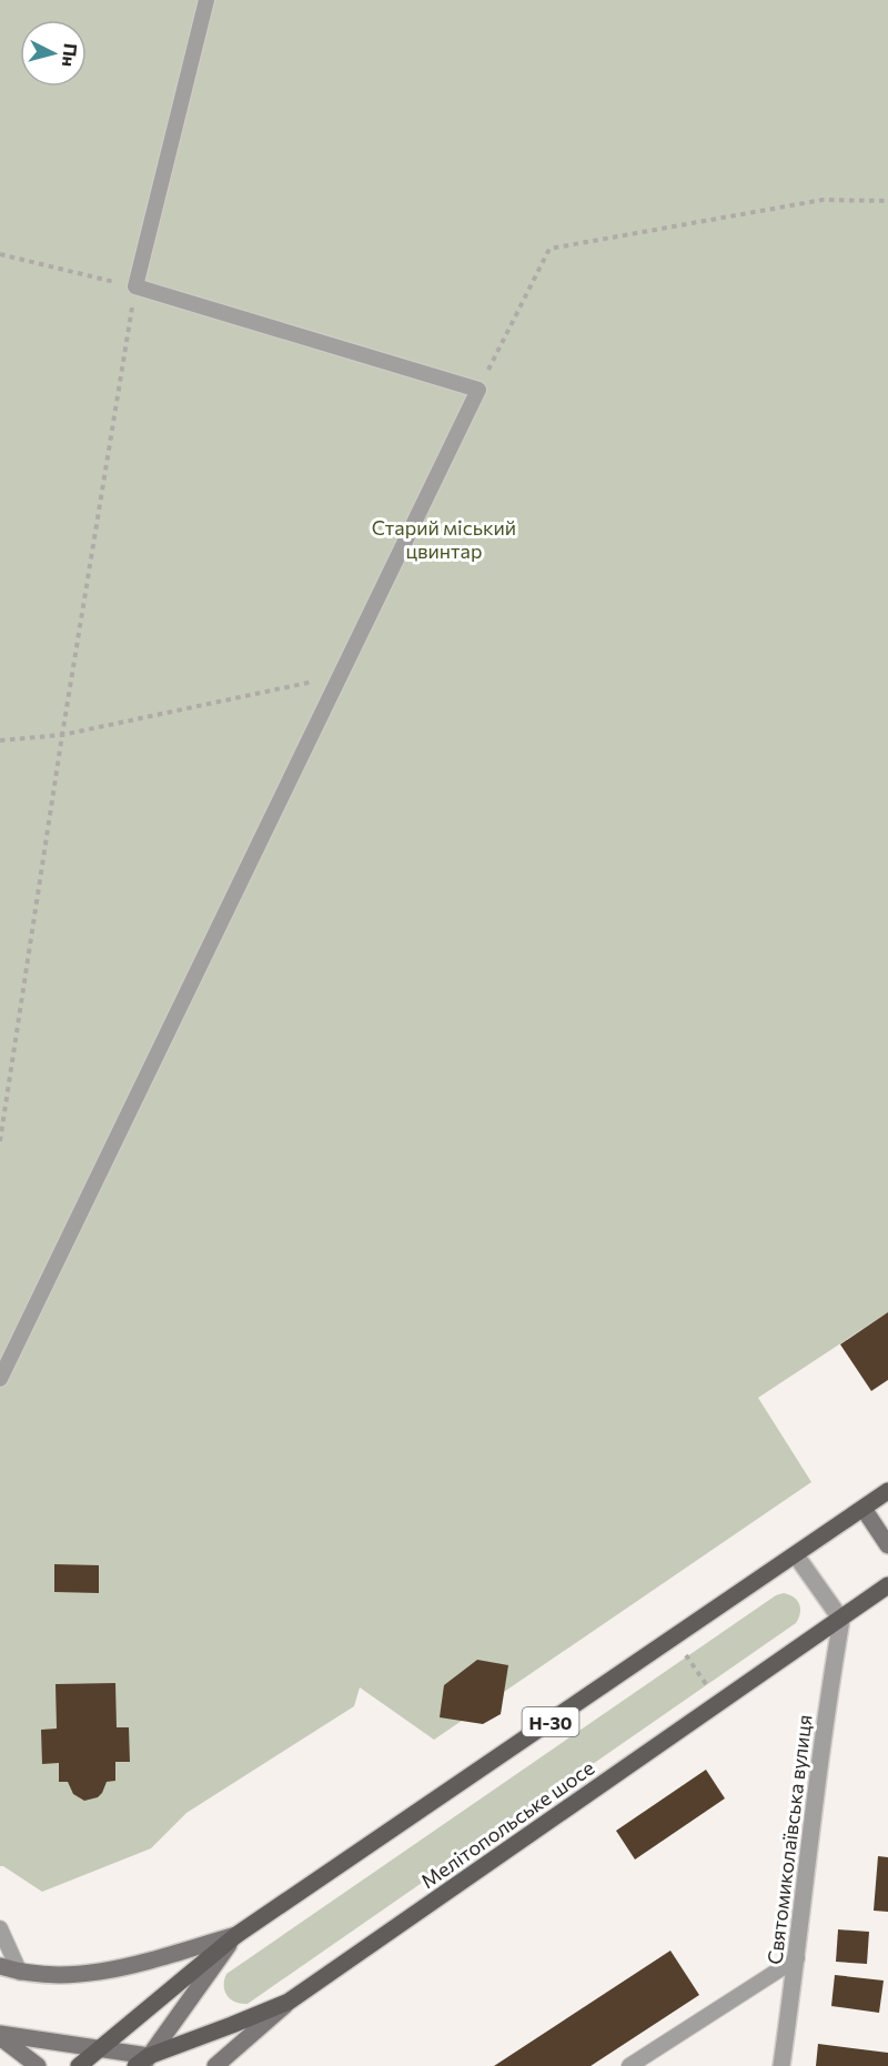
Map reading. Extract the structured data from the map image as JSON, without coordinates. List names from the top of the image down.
{
  "streets": {
    "main road": ["Н-30", "Мелітопольське шосе"],
    "street": ["Святомиколаївська вулиця"]
  },
  "crossings": [
    ["Мелітопольське шосе", "Святомиколаївська вулиця"]
  ],
  "parks": ["Старий міський цвинтар"],
  "north": "right"
}
